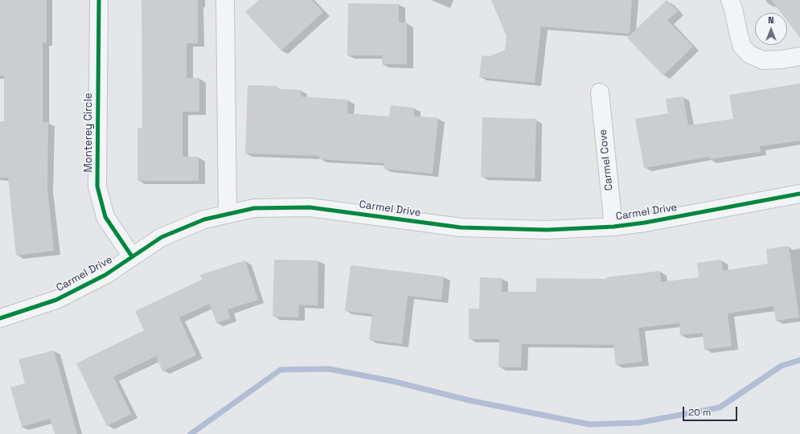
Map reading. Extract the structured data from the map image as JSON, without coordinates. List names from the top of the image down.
{
  "streets": {
    "street": ["Monterey Circle", "Carmel Cove", "Carmel Drive"]
  },
  "crossings": [
    ["Monterey Circle", "Carmel Drive"],
    ["Carmel Cove", "Carmel Drive"]
  ],
  "scale_bar": "20 m",
  "north": "top"
}
